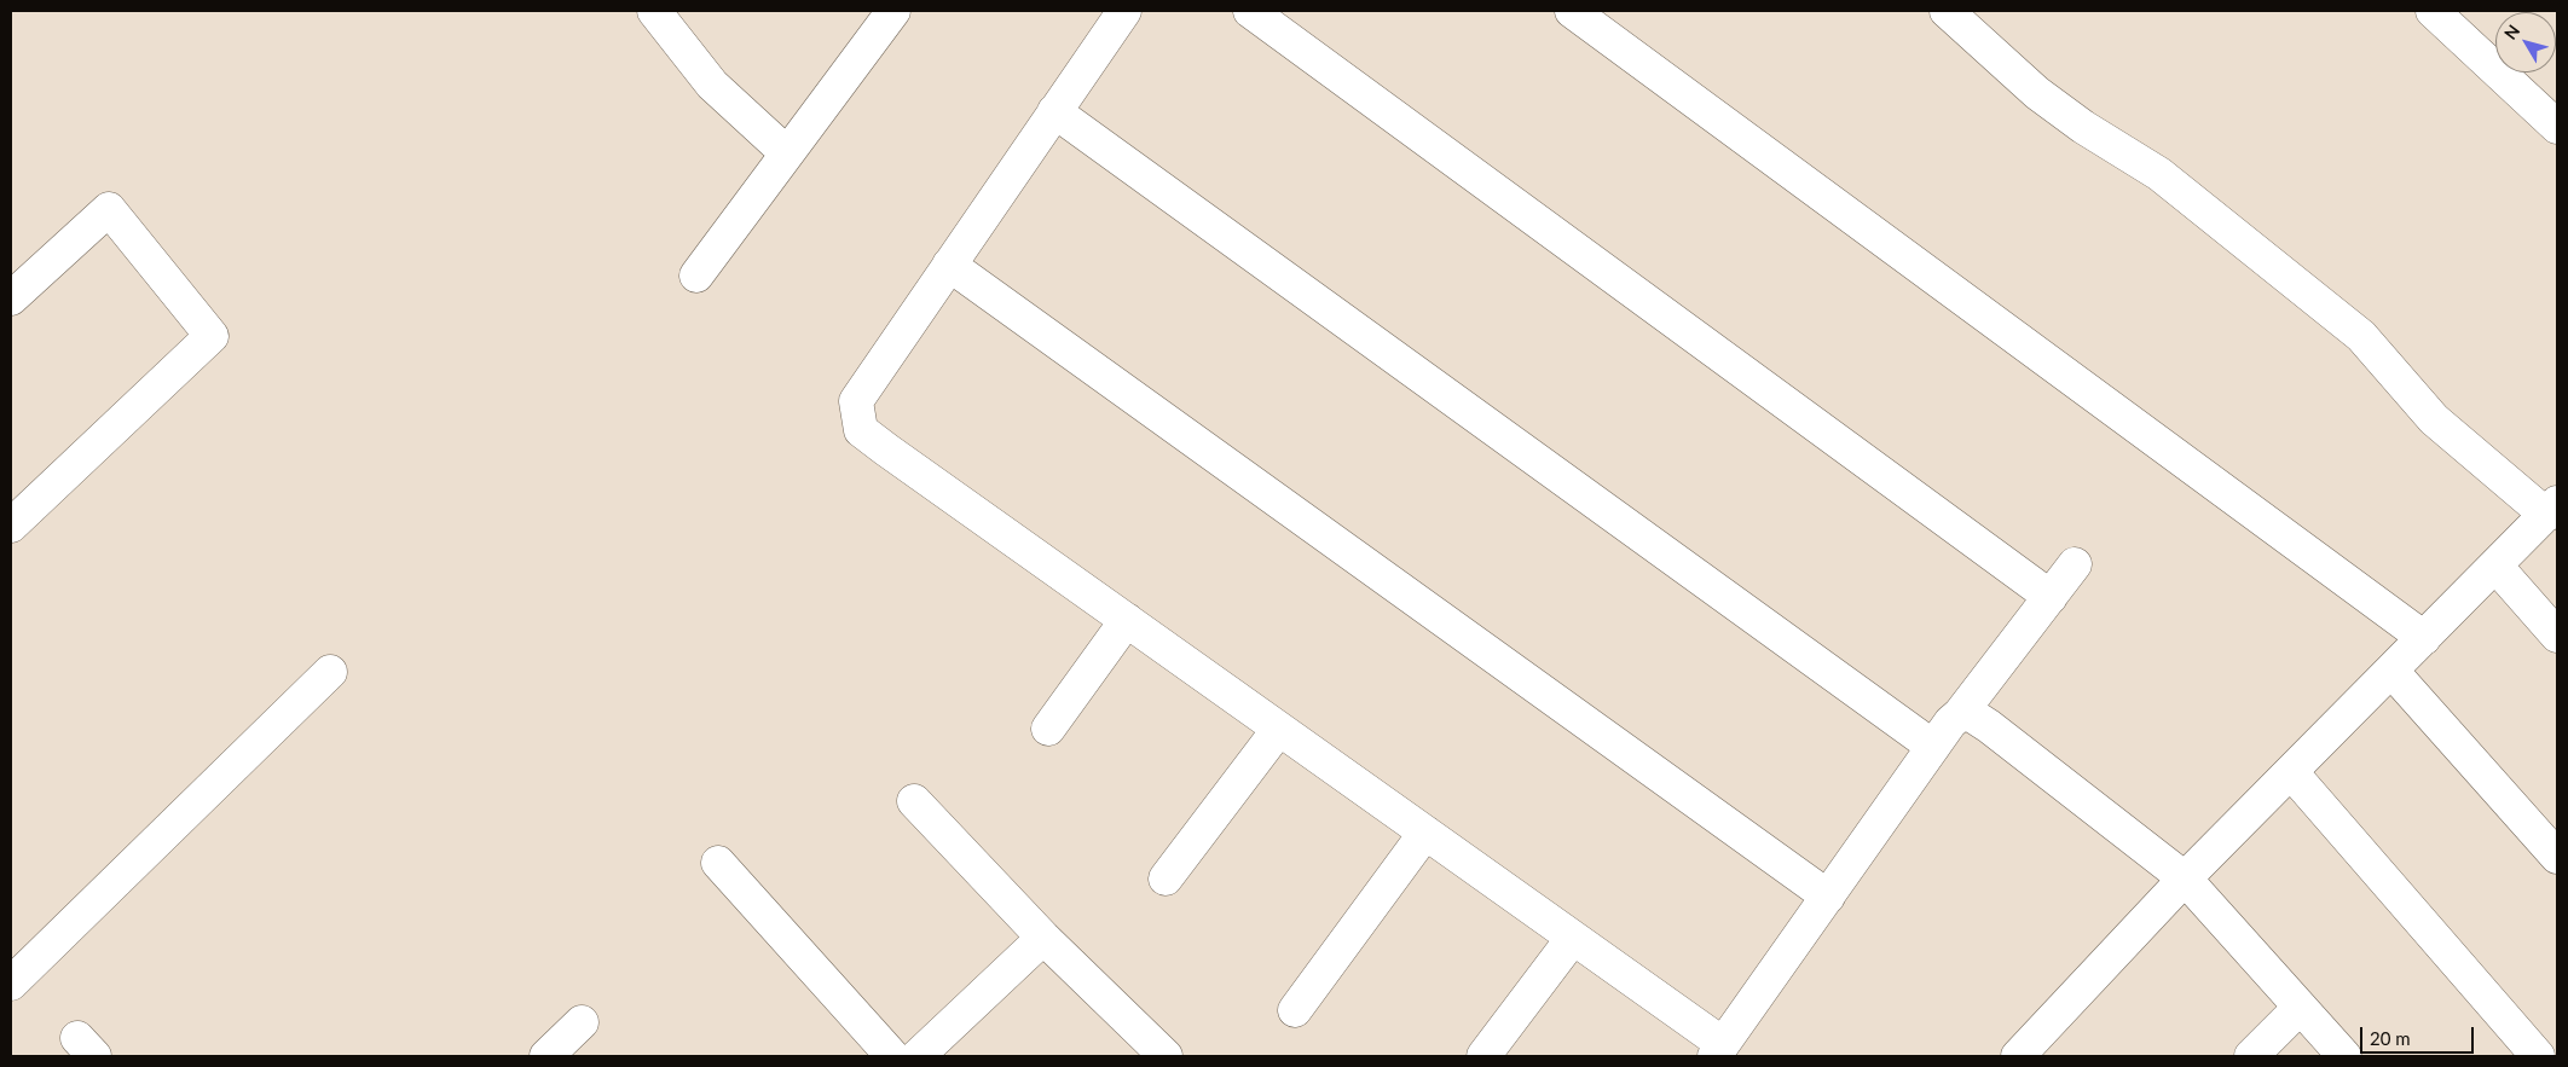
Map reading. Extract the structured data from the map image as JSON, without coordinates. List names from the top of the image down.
{
  "scale_bar": "20 m",
  "north": "top left"
}
